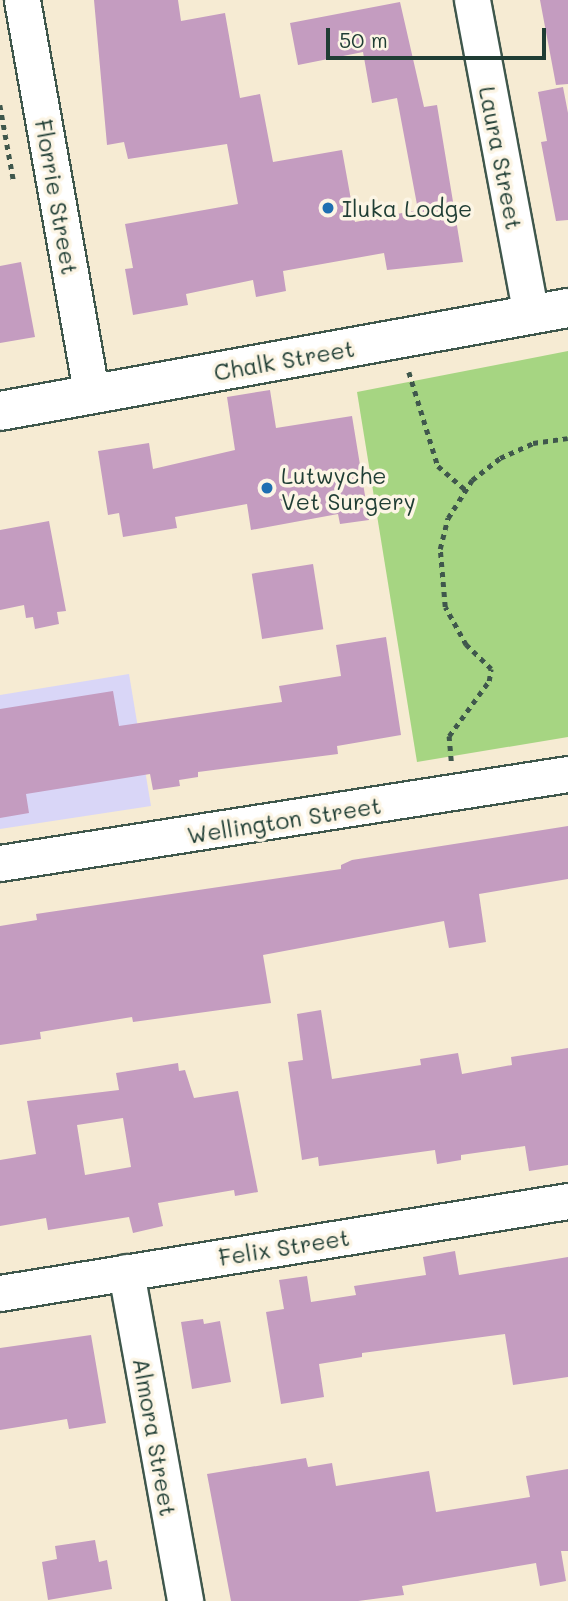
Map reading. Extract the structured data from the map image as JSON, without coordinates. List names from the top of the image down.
{
  "streets": {
    "street": [
      "Laura Street",
      "Florrie Street",
      "Chalk Street",
      "Wellington Street",
      "Felix Street",
      "Almora Street"
    ]
  },
  "crossings": [
    ["Laura Street", "Chalk Street"],
    ["Florrie Street", "Chalk Street"],
    ["Felix Street", "Almora Street"]
  ],
  "places": ["Iluka Lodge", "Lutwyche Vet Surgery"],
  "scale_bar": "50 m"
}
